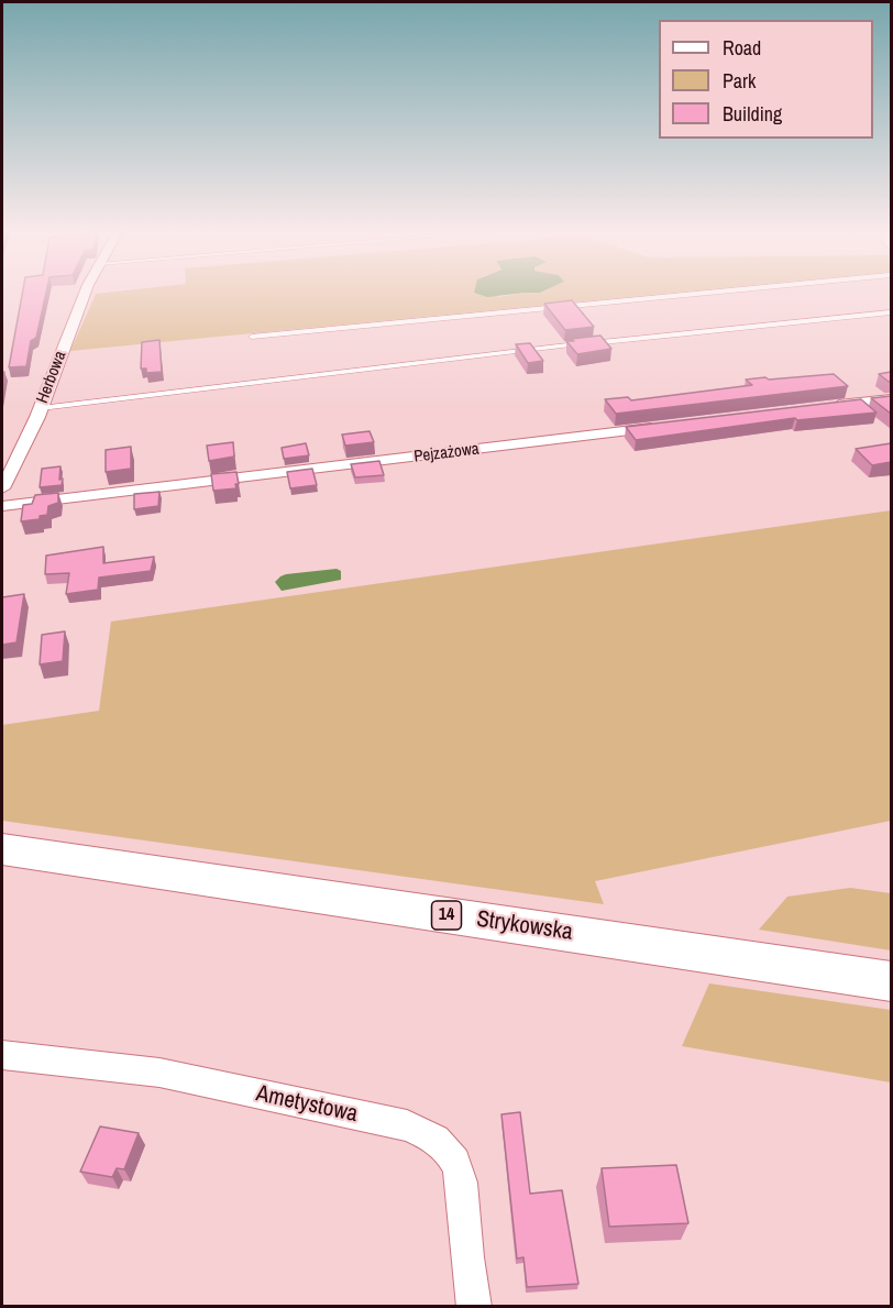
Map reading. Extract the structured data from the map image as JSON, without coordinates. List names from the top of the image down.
{
  "streets": {
    "main road": ["14", "Strykowska"],
    "street": ["Herbowa", "Pejzażowa", "Ametystowa"]
  },
  "legend": ["Road", "Park", "Building"]
}
